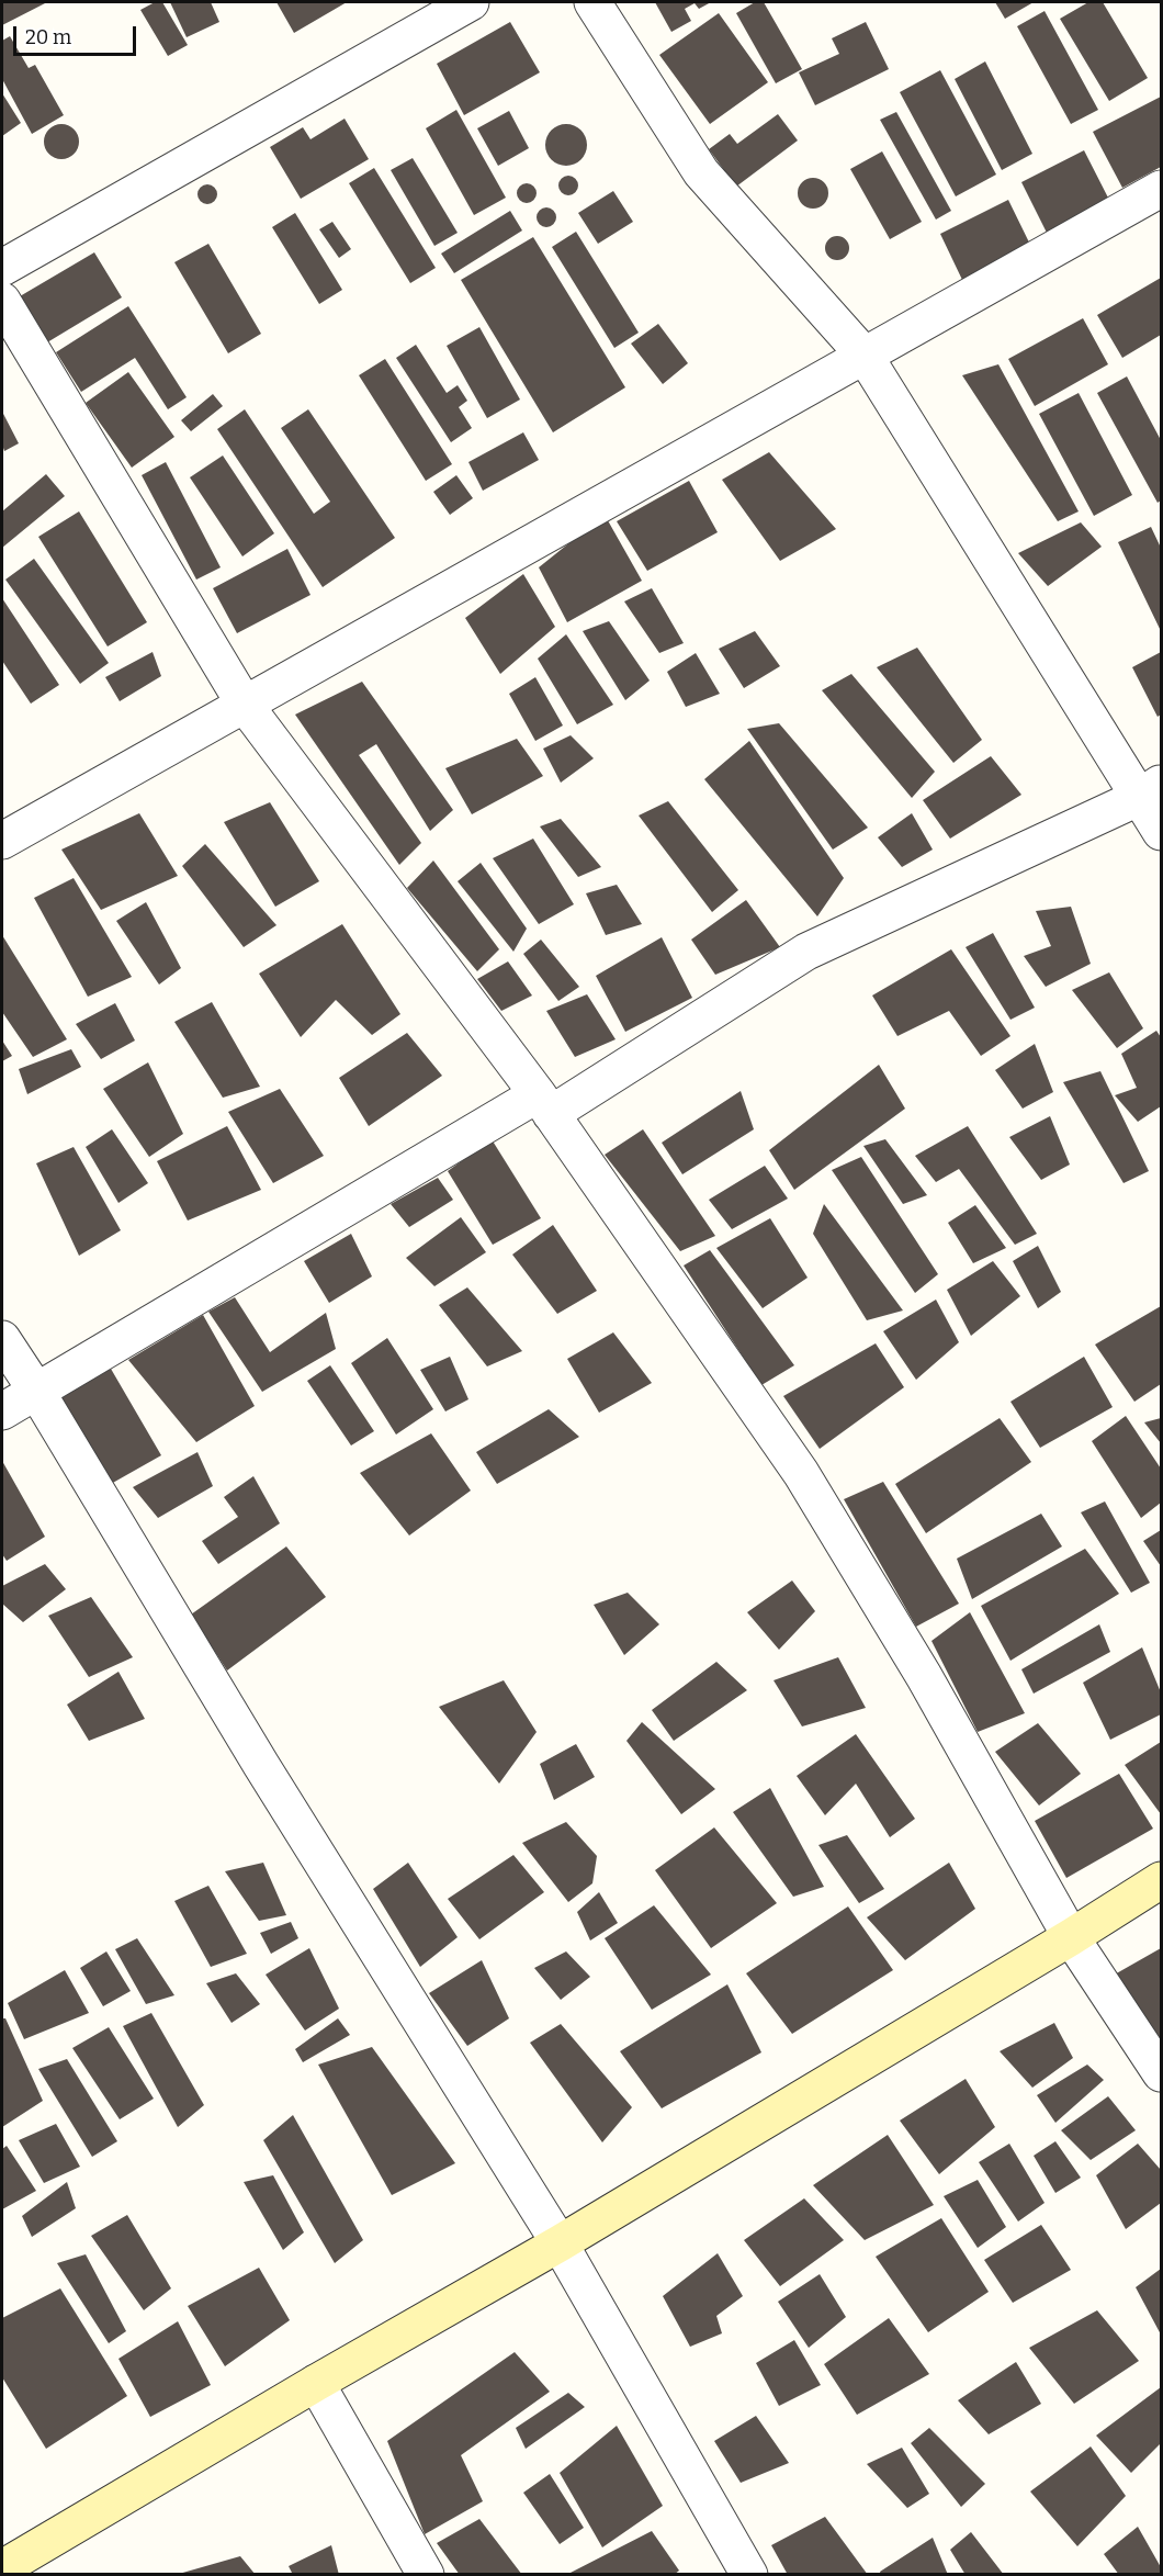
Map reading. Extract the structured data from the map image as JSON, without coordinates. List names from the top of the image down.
{
  "scale_bar": "20 m"
}
